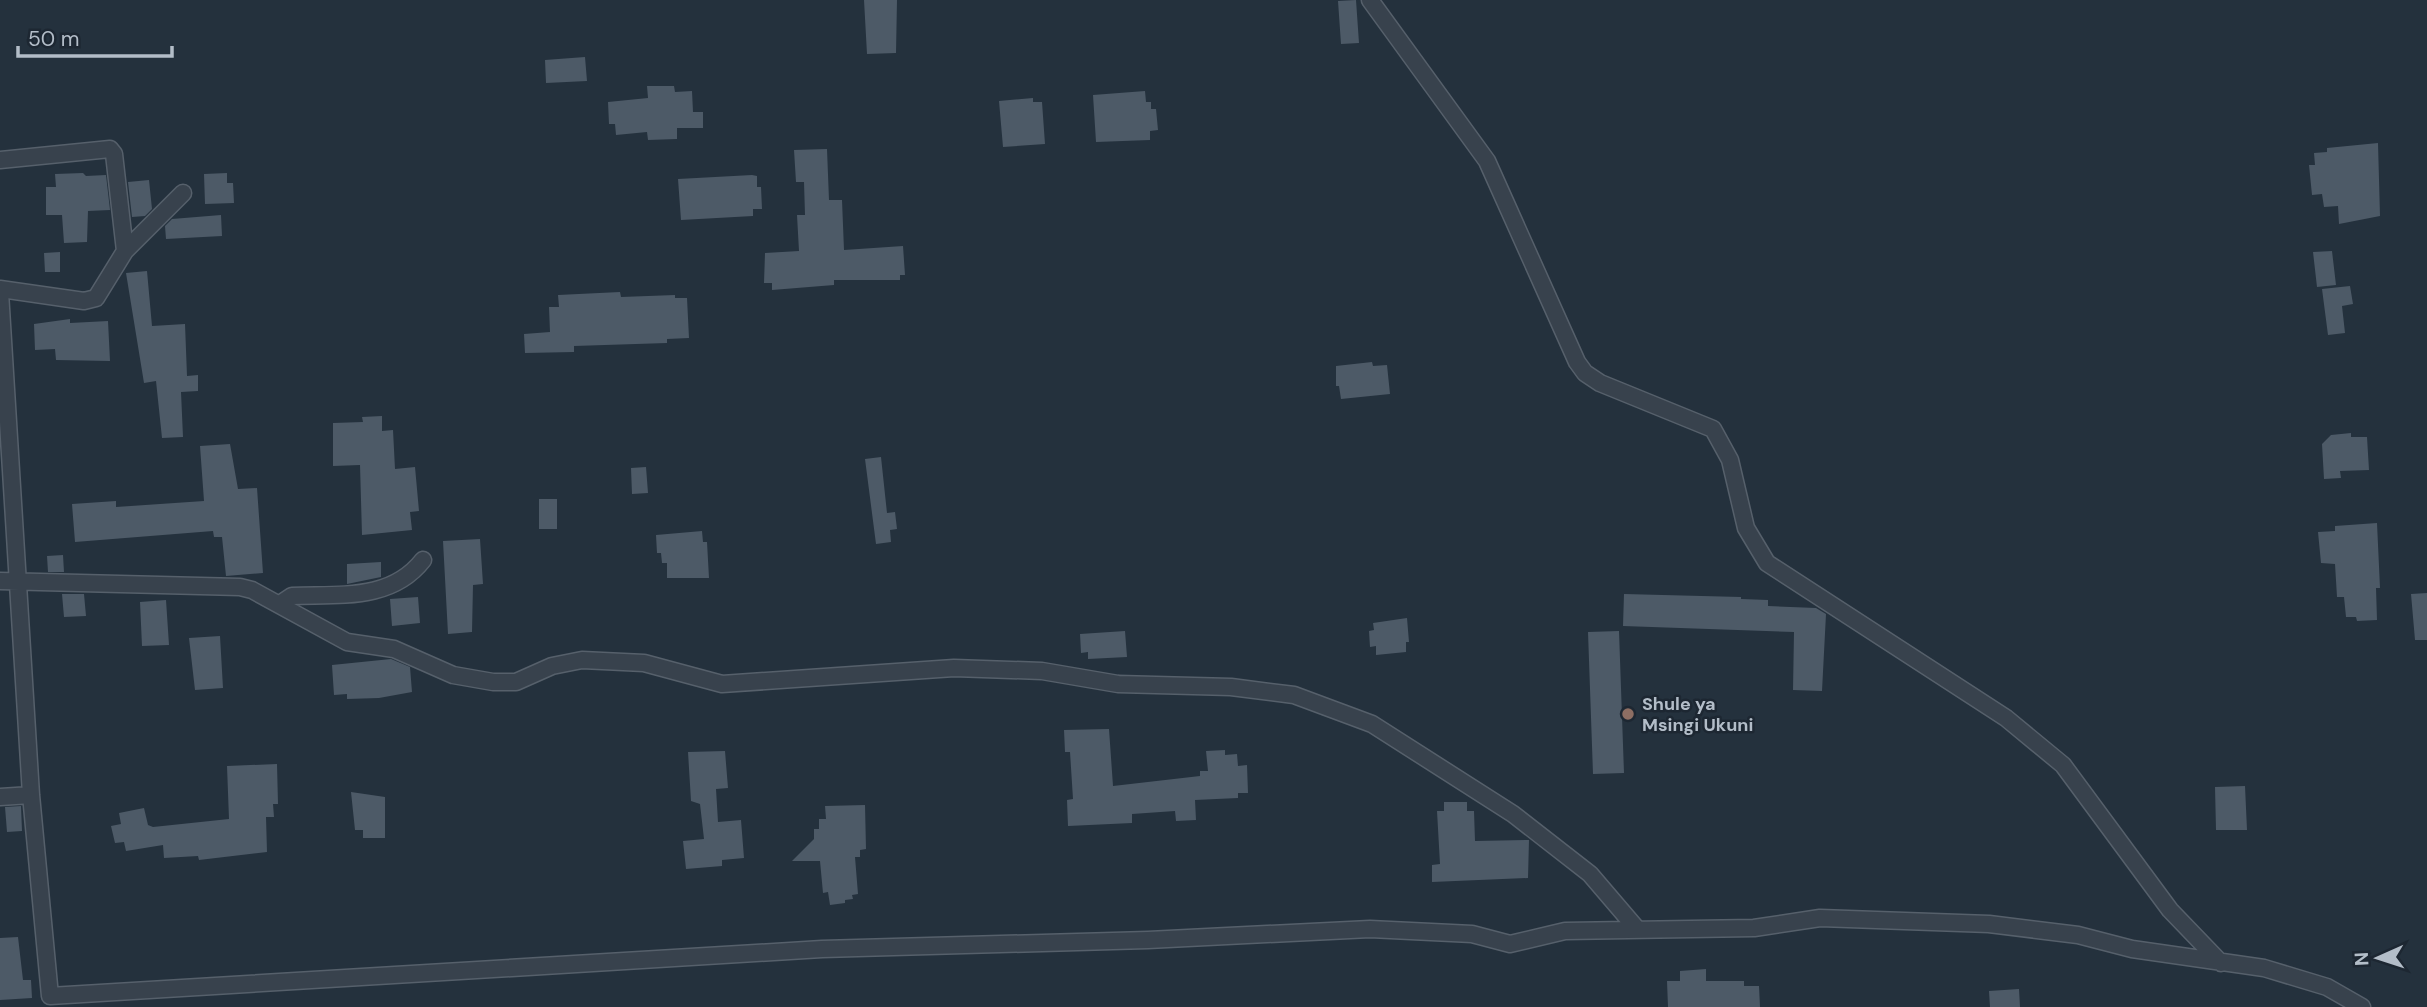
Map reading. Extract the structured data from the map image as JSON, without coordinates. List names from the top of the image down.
{
  "places": ["Shule ya Msingi Ukuni"],
  "scale_bar": "50 m",
  "north": "left"
}
